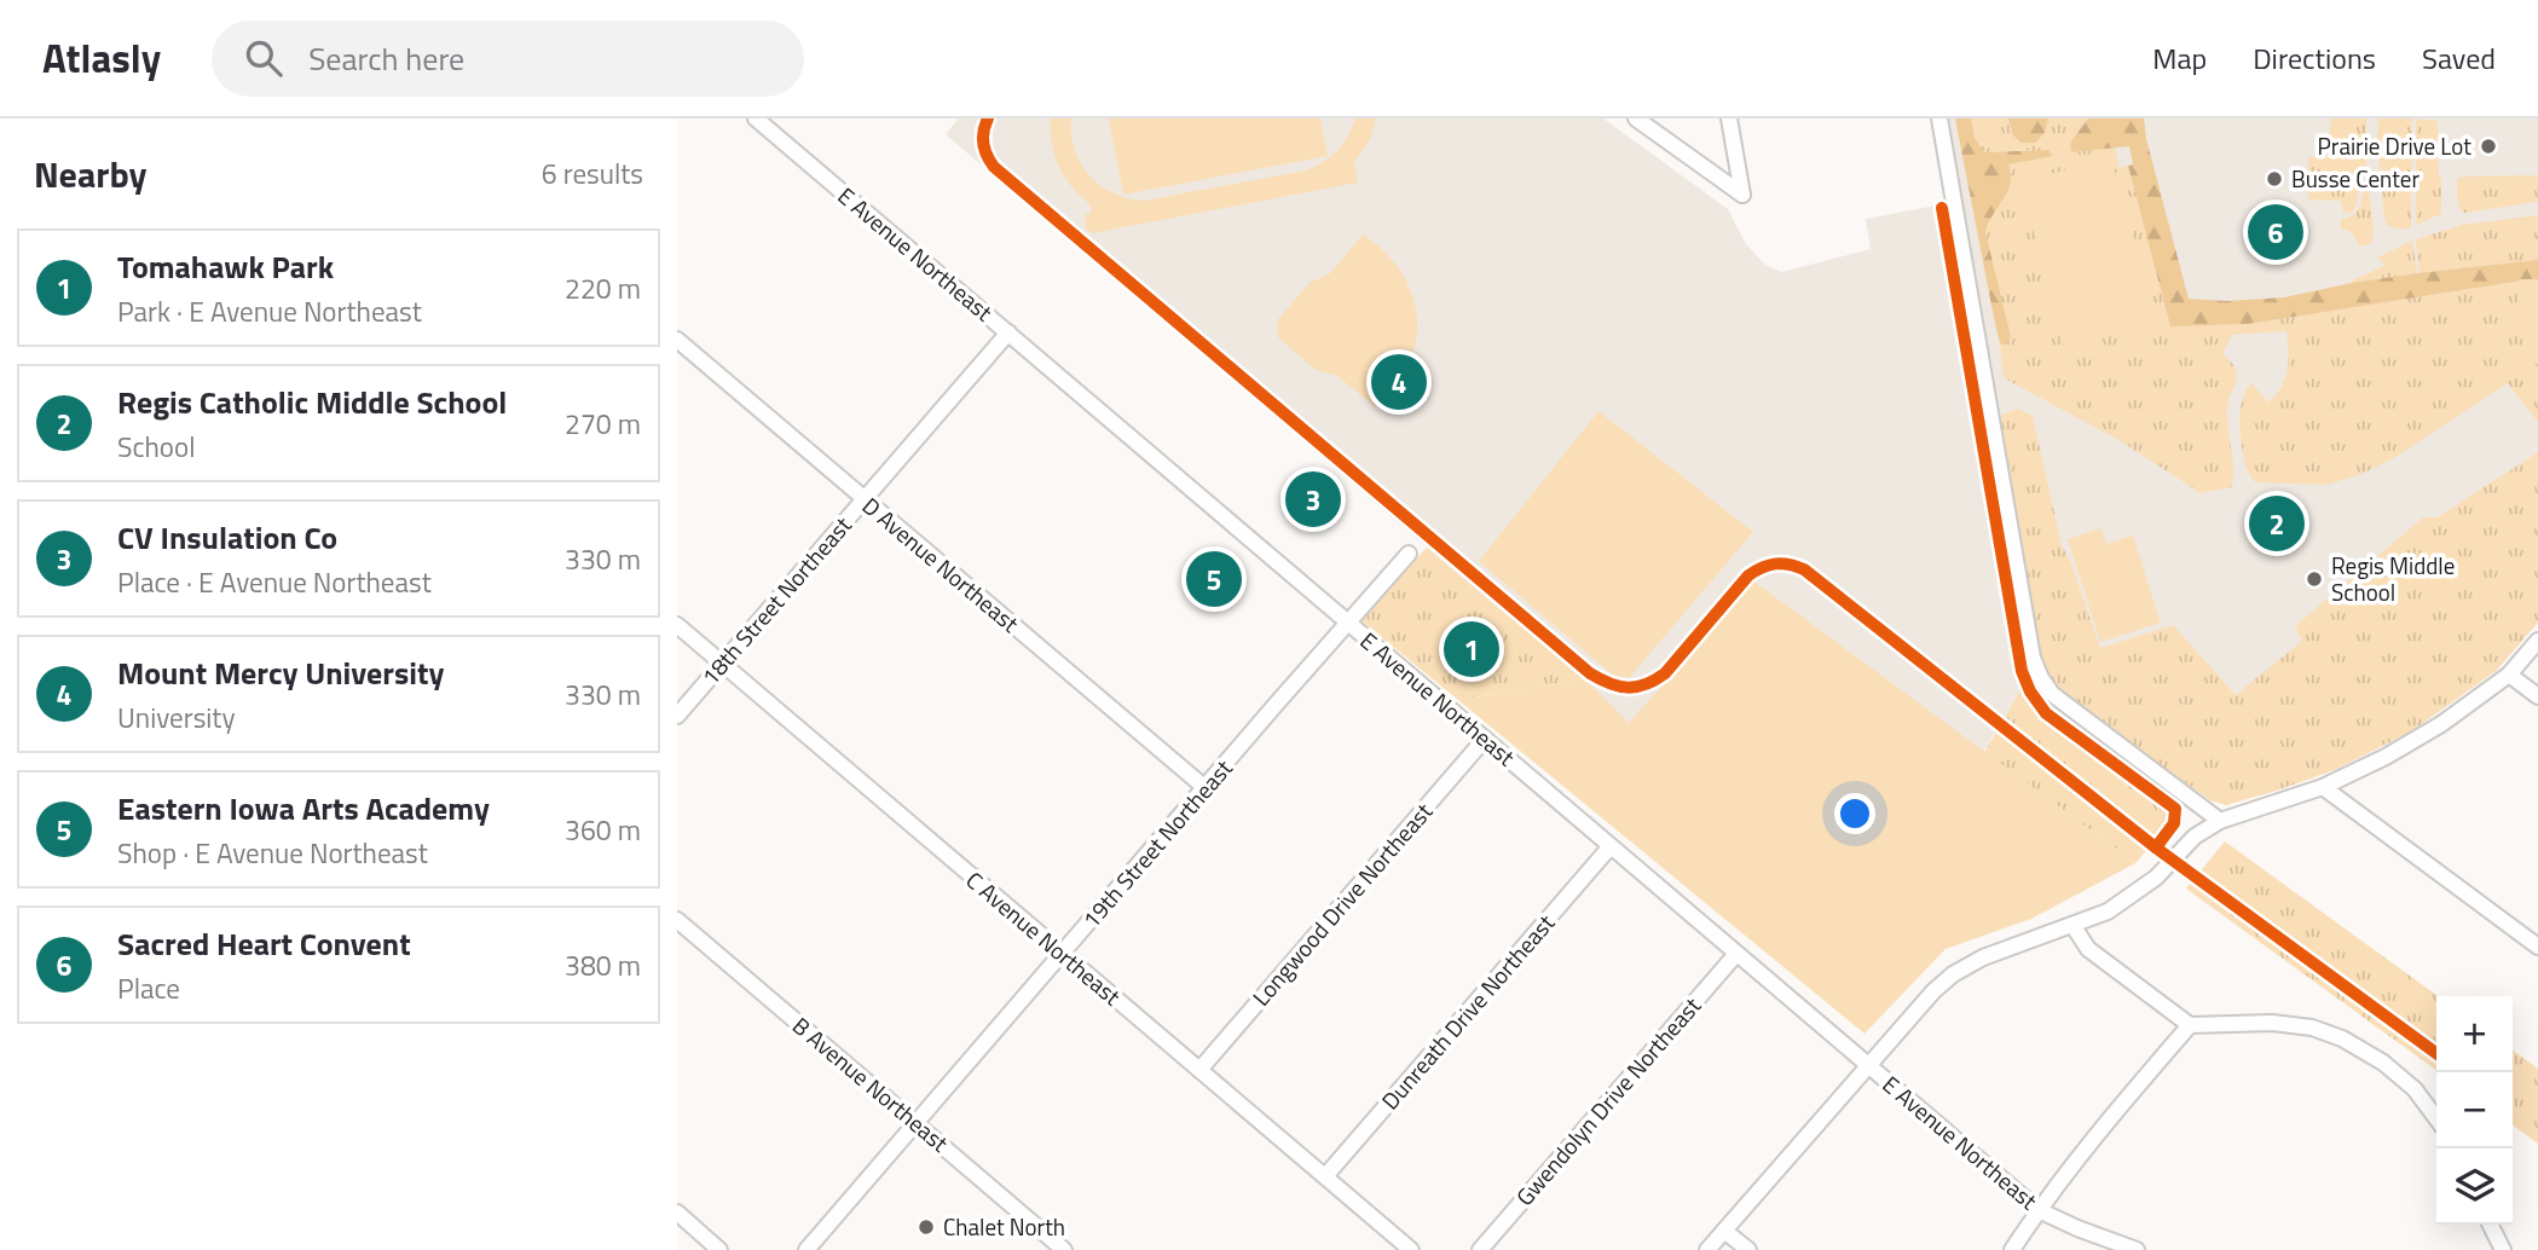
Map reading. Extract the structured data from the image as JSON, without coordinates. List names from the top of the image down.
{
  "streets": {
    "street": [
      "E Avenue Northeast",
      "D Avenue Northeast",
      "18th Street Northeast",
      "19th Street Northeast",
      "Longwood Drive Northeast",
      "C Avenue Northeast",
      "Dunreath Drive Northeast",
      "B Avenue Northeast",
      "Gwendolyn Drive Northeast"
    ]
  },
  "crossings": [
    ["E Avenue Northeast", "18th Street Northeast"],
    ["E Avenue Northeast", "19th Street Northeast"],
    ["E Avenue Northeast", "Longwood Drive Northeast"],
    ["E Avenue Northeast", "Dunreath Drive Northeast"],
    ["E Avenue Northeast", "Gwendolyn Drive Northeast"],
    ["D Avenue Northeast", "18th Street Northeast"],
    ["D Avenue Northeast", "19th Street Northeast"],
    ["18th Street Northeast", "C Avenue Northeast"],
    ["19th Street Northeast", "C Avenue Northeast"],
    ["19th Street Northeast", "B Avenue Northeast"],
    ["Longwood Drive Northeast", "C Avenue Northeast"],
    ["C Avenue Northeast", "Dunreath Drive Northeast"]
  ],
  "places": [
    "Prairie Drive Lot",
    "Busse Center",
    "Regis Middle School",
    "Chalet North"
  ],
  "page": {
    "header": "Atlasly",
    "search": "Search here",
    "nav": ["Map", "Directions", "Saved"],
    "heading": ["Nearby", "6 results"],
    "pins": [
      "6",
      "4",
      "3",
      "2",
      "5",
      "1"
    ],
    "list": [
      {
        "mark": "1",
        "name": "Tomahawk Park",
        "note": "Park · E Avenue Northeast",
        "value": "220 m"
      },
      {
        "mark": "2",
        "name": "Regis Catholic Middle School",
        "note": "School",
        "value": "270 m"
      },
      {
        "mark": "3",
        "name": "CV Insulation Co",
        "note": "Place · E Avenue Northeast",
        "value": "330 m"
      },
      {
        "mark": "4",
        "name": "Mount Mercy University",
        "note": "University",
        "value": "330 m"
      },
      {
        "mark": "5",
        "name": "Eastern Iowa Arts Academy",
        "note": "Shop · E Avenue Northeast",
        "value": "360 m"
      },
      {
        "mark": "6",
        "name": "Sacred Heart Convent",
        "note": "Place",
        "value": "380 m"
      }
    ],
    "map_buttons": ["+", "−"]
  }
}
